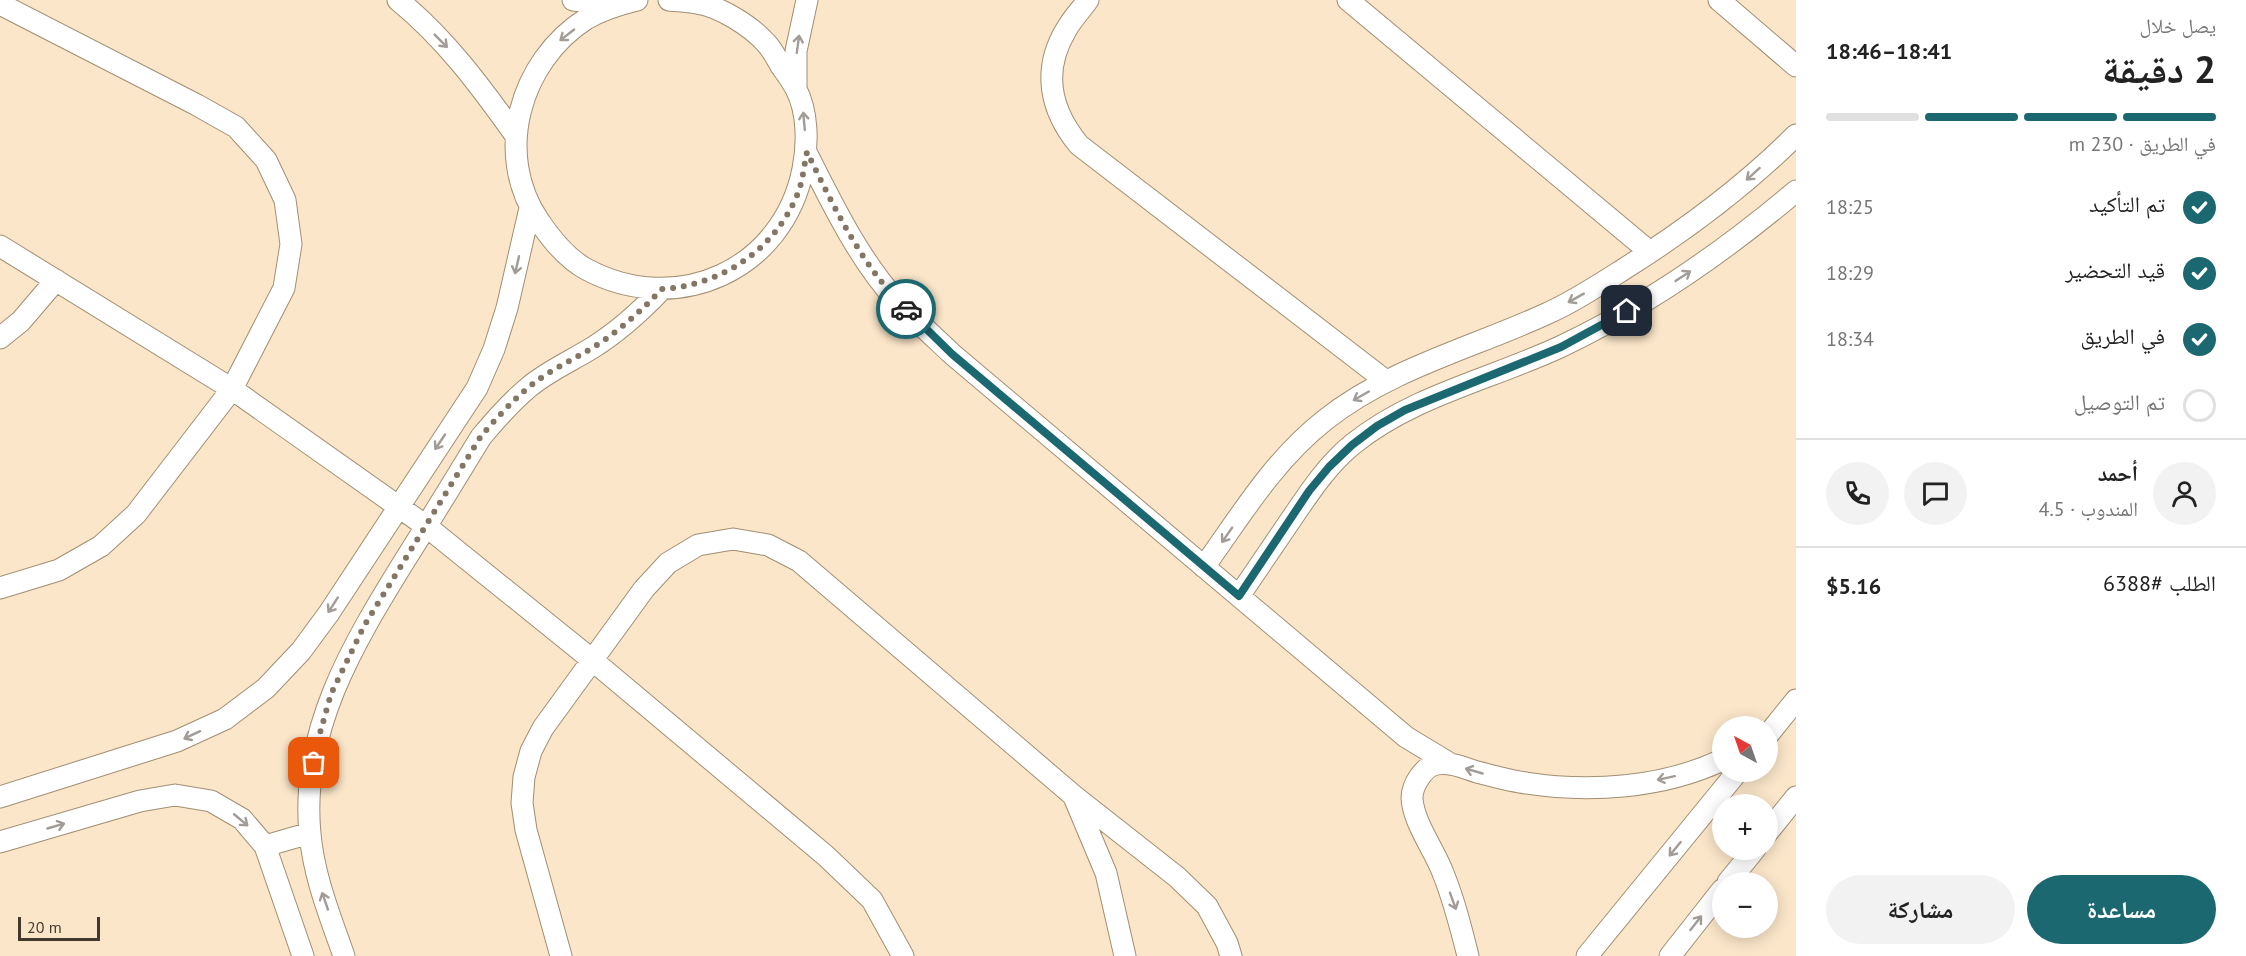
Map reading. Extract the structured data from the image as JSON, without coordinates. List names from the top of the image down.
{
  "scale_bar": "20 m",
  "north": "top left",
  "page": {
    "heading": ["2 دقيقة", "يصل خلال", "18:41–18:46"],
    "panel": [
      "أحمد",
      "المندوب · 4.5",
      "الطلب #6388",
      "$5.16"
    ],
    "bar": "في الطريق · 230 m",
    "list": [
      ["تم التأكيد", "18:25"],
      ["قيد التحضير", "18:29"],
      ["في الطريق", "18:34"],
      "تم التوصيل"
    ],
    "map_buttons": ["+", "−"],
    "buttons": ["مساعدة", "مشاركة"],
    "scale": "20 m"
  }
}
